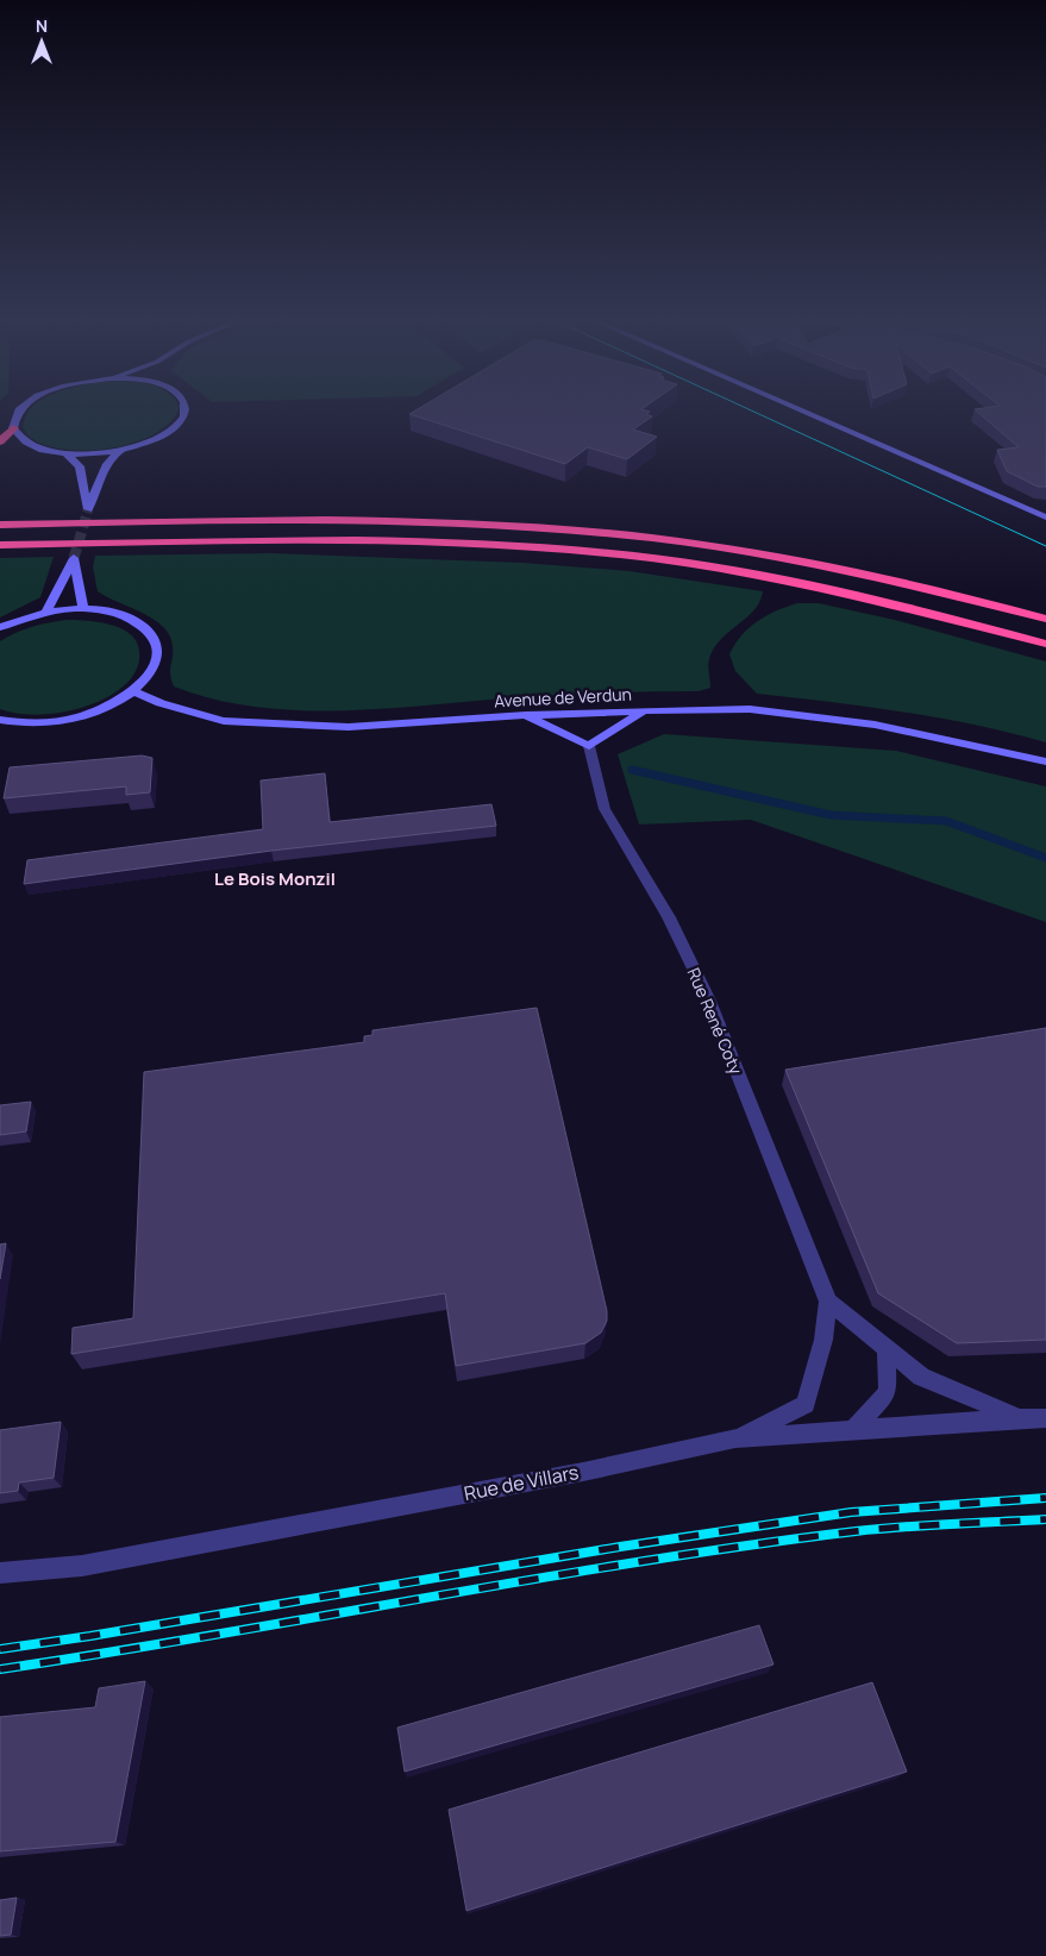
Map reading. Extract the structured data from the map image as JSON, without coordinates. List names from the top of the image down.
{
  "streets": {
    "main road": ["Avenue de Verdun"],
    "street": ["Rue René Coty", "Rue de Villars"]
  },
  "crossings": [
    ["Rue René Coty", "Rue de Villars"]
  ],
  "districts": ["Le Bois Monzil"],
  "north": "top"
}
